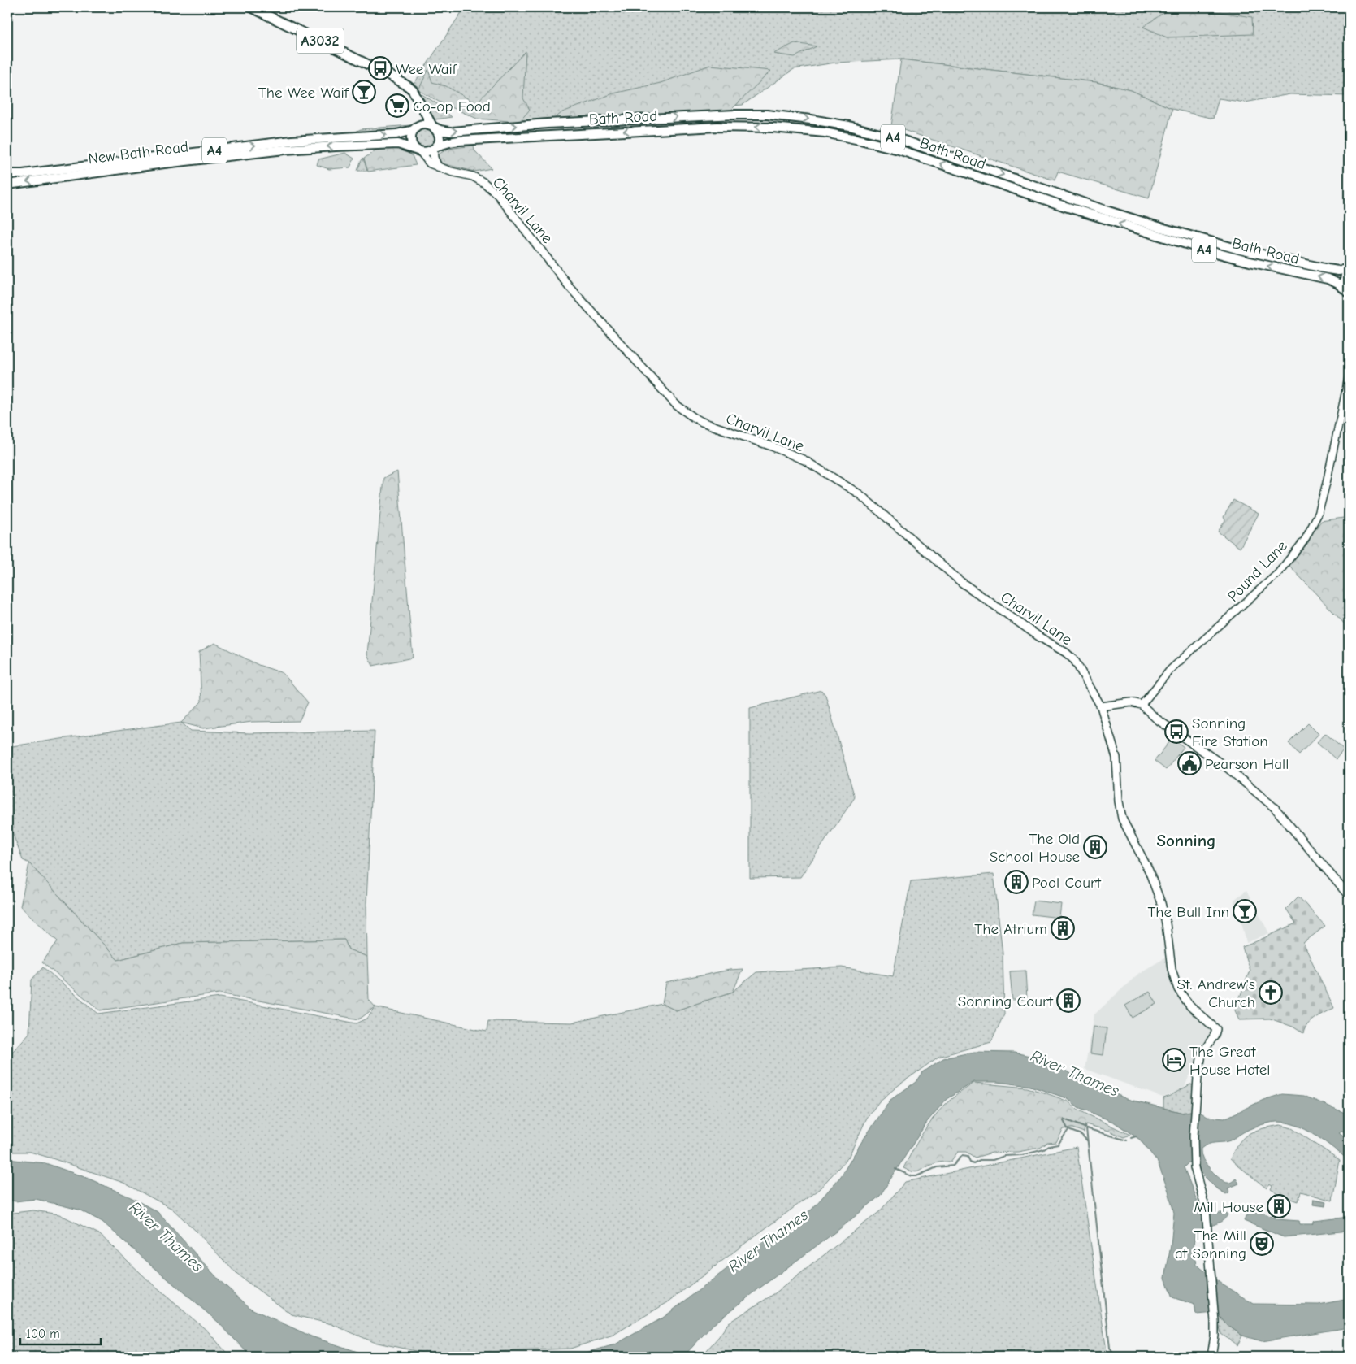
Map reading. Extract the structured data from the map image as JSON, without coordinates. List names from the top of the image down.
{
  "streets": {
    "main road": [
      "A3032",
      "Bath Road",
      "A4",
      "New Bath Road",
      "Charvil Lane"
    ],
    "street": ["Pound Lane"]
  },
  "crossings": [
    ["A3032", "Bath Road"],
    ["A3032", "New Bath Road"],
    ["A3032", "Charvil Lane"],
    ["Bath Road", "New Bath Road"],
    ["Bath Road", "Charvil Lane"],
    ["New Bath Road", "Charvil Lane"]
  ],
  "districts": ["Sonning"],
  "water": ["River Thames"],
  "places": {
    "bus stop": ["Wee Waif", "Sonning Fire Station"],
    "bar": ["The Wee Waif", "The Bull Inn"],
    "supermarket": ["Co-op Food"],
    "public building": ["Pearson Hall"],
    "building": [
      "The Old School House",
      "Pool Court",
      "The Atrium",
      "Sonning Court",
      "Mill House"
    ],
    "church": ["St. Andrew's Church"],
    "hotel": ["The Great House Hotel"],
    "theatre": ["The Mill at Sonning"]
  },
  "scale_bar": "100 m"
}
